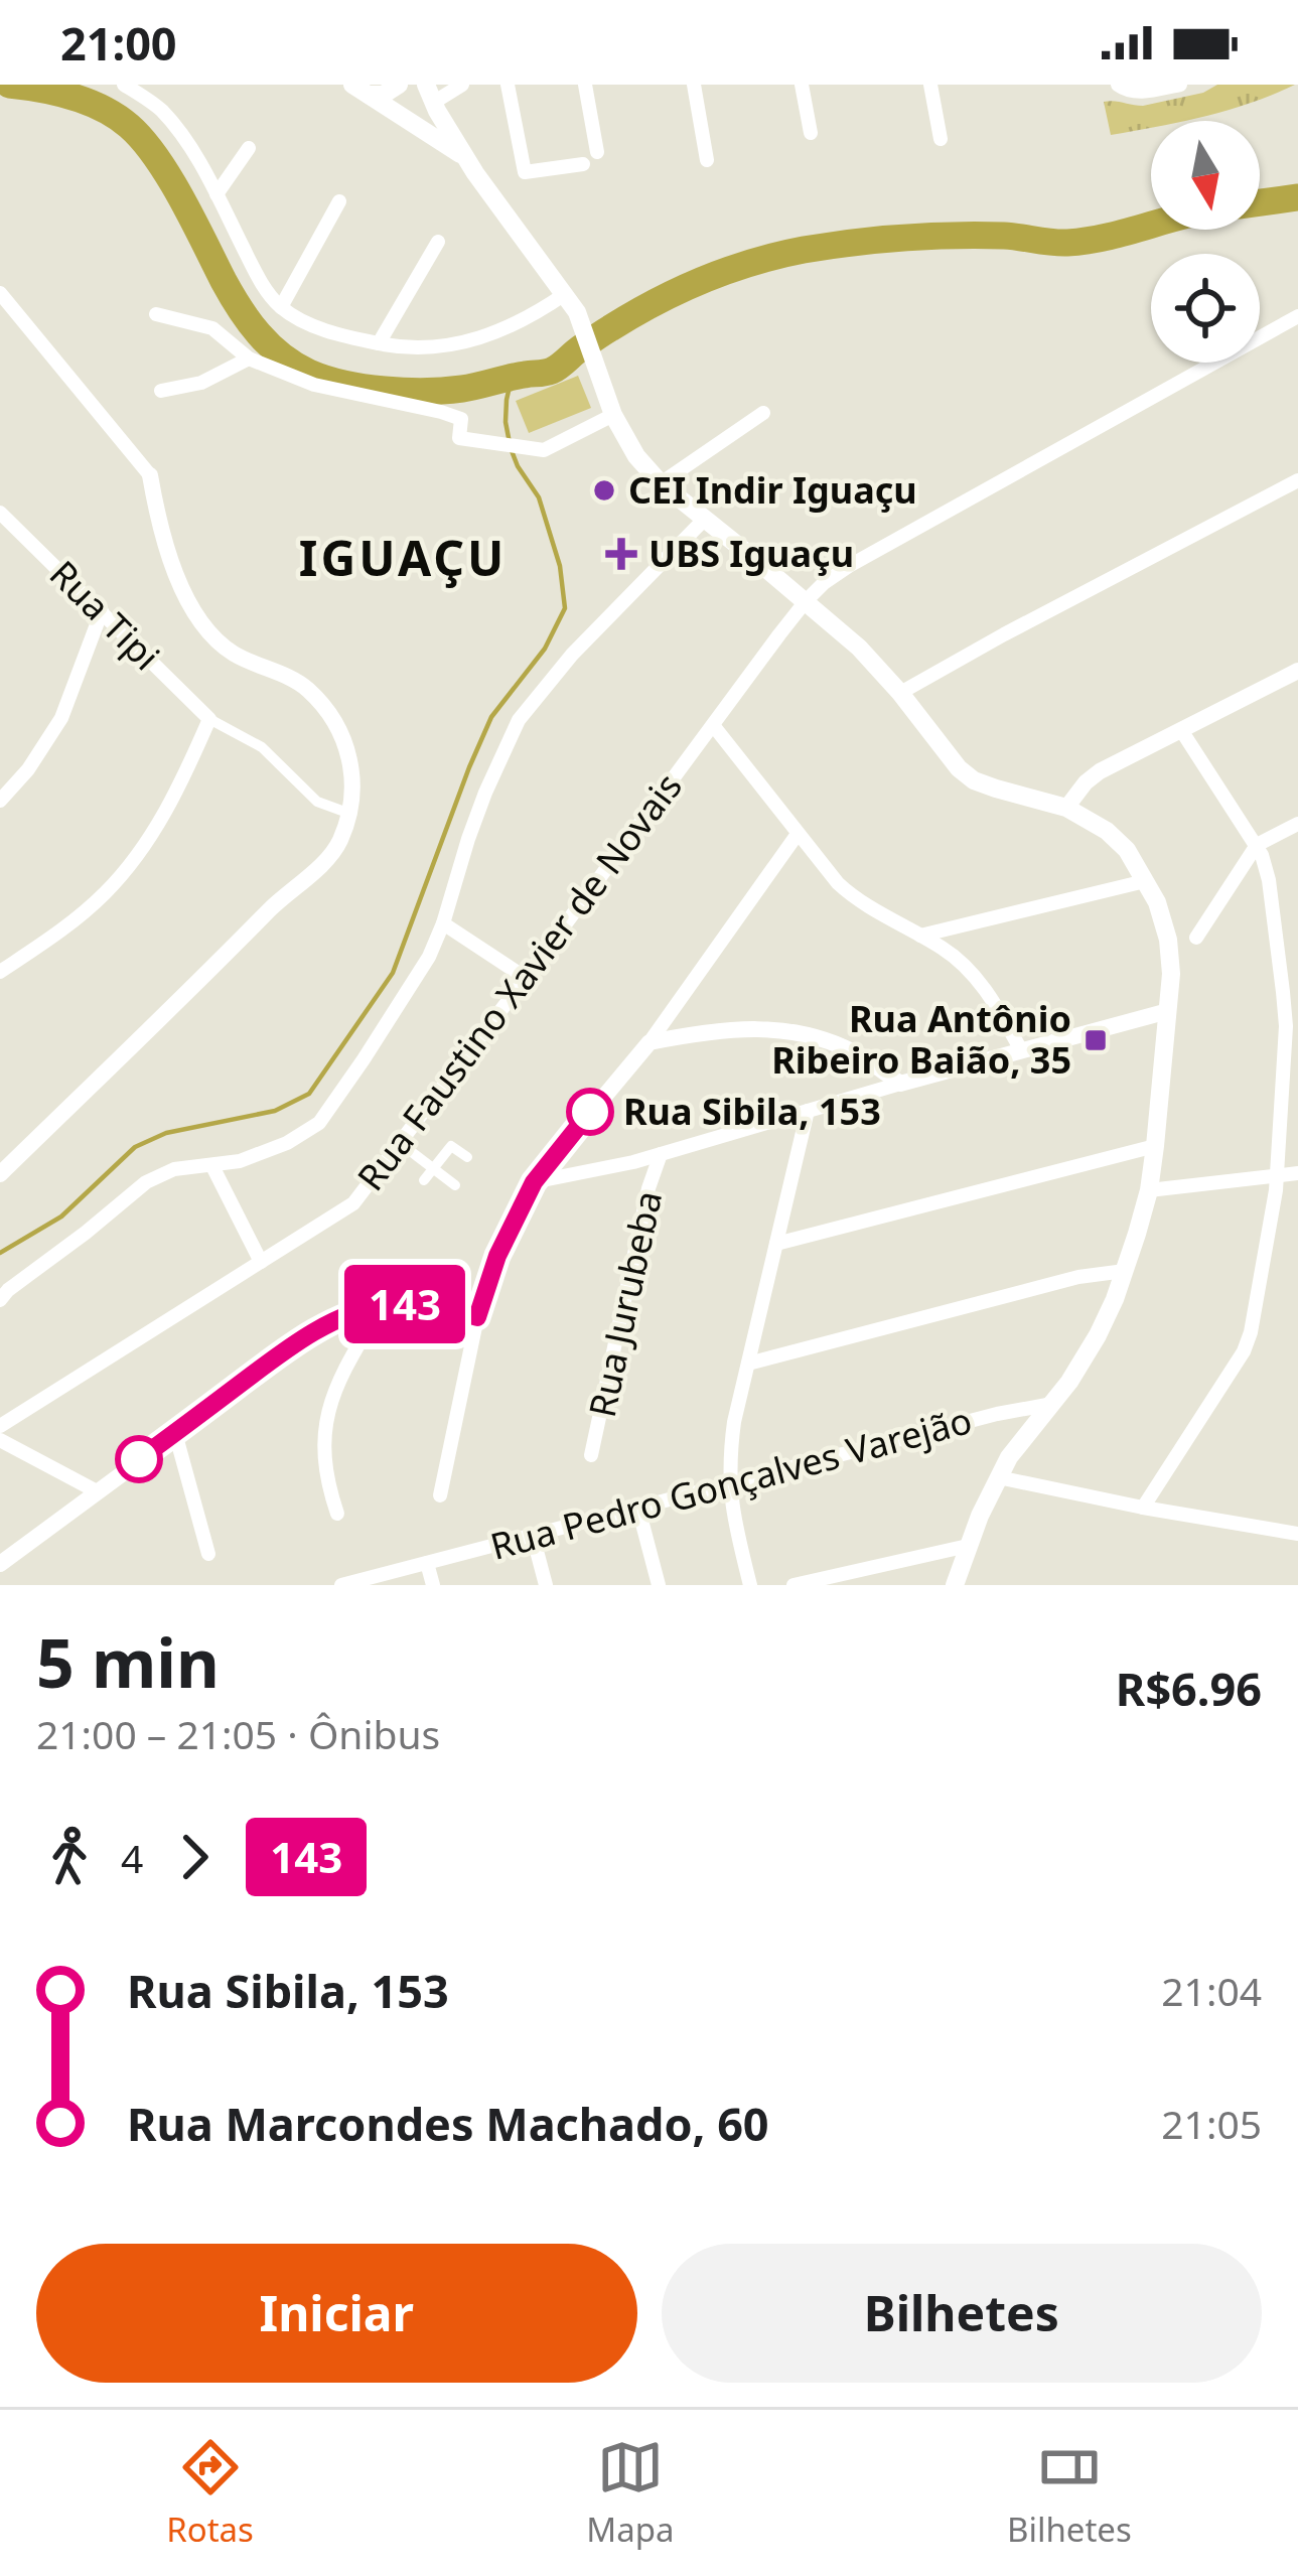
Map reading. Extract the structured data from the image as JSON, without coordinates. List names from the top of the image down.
{
  "streets": {
    "street": [
      "Rua Tipi",
      "Rua Faustino Xavier de Novais",
      "Rua Jurubeba",
      "Rua Pedro Gonçalves Varejão"
    ]
  },
  "districts": ["IGUAÇU"],
  "places": {
    "other": ["CEI Indir Iguaçu", "Rua Sibila, 153"],
    "health": ["UBS Iguaçu"],
    "transit": ["Rua Antônio Ribeiro Baião, 35"]
  },
  "lines": ["bus line 143"],
  "north": "bottom",
  "page": {
    "status": "21:00",
    "on_map": "143",
    "heading": ["5 min", "21:00 – 21:05 · Ônibus", "R$6.96"],
    "legs": ["4", "143"],
    "list": [
      {
        "name": "Rua Sibila, 153",
        "value": "21:04"
      },
      {
        "name": "Rua Marcondes Machado, 60",
        "value": "21:05"
      }
    ],
    "buttons": ["Iniciar", "Bilhetes"],
    "tabs": ["Rotas", "Mapa", "Bilhetes"]
  }
}
